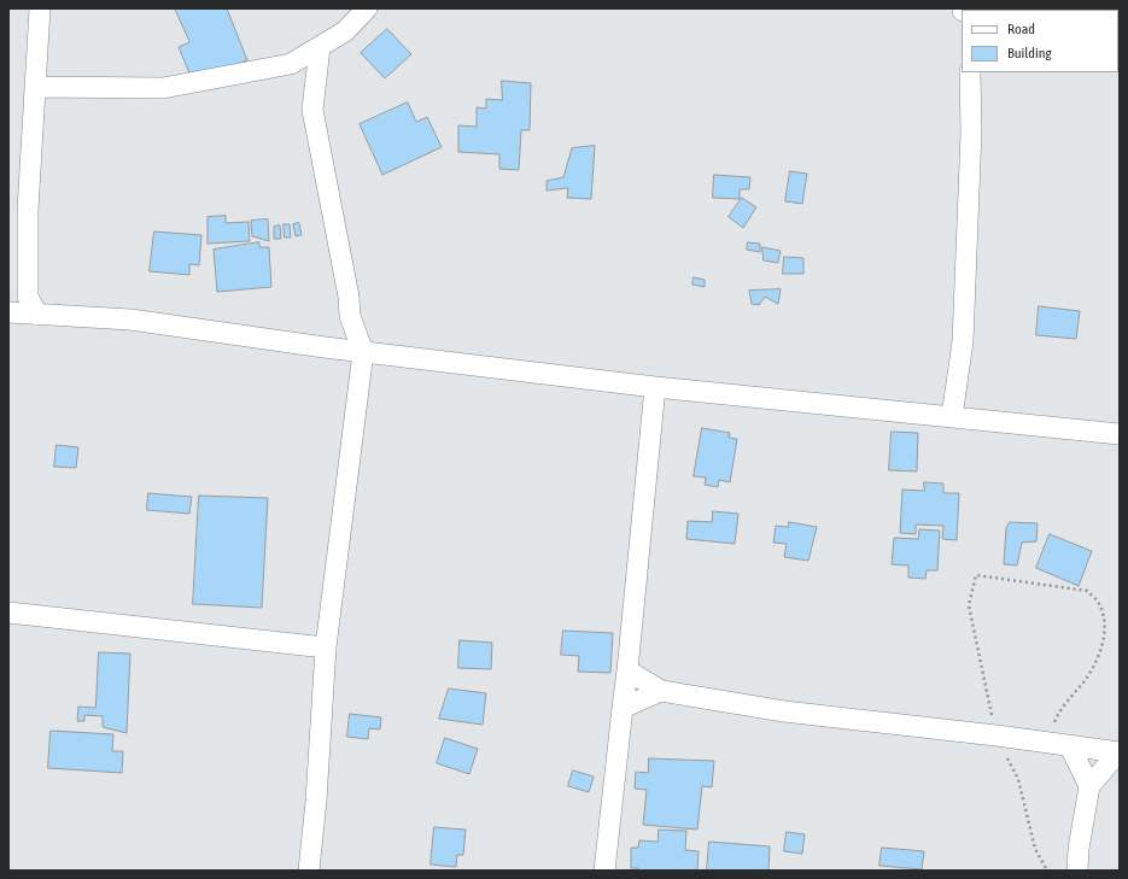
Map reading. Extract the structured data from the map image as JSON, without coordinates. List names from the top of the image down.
{
  "legend": ["Road", "Building"]
}
